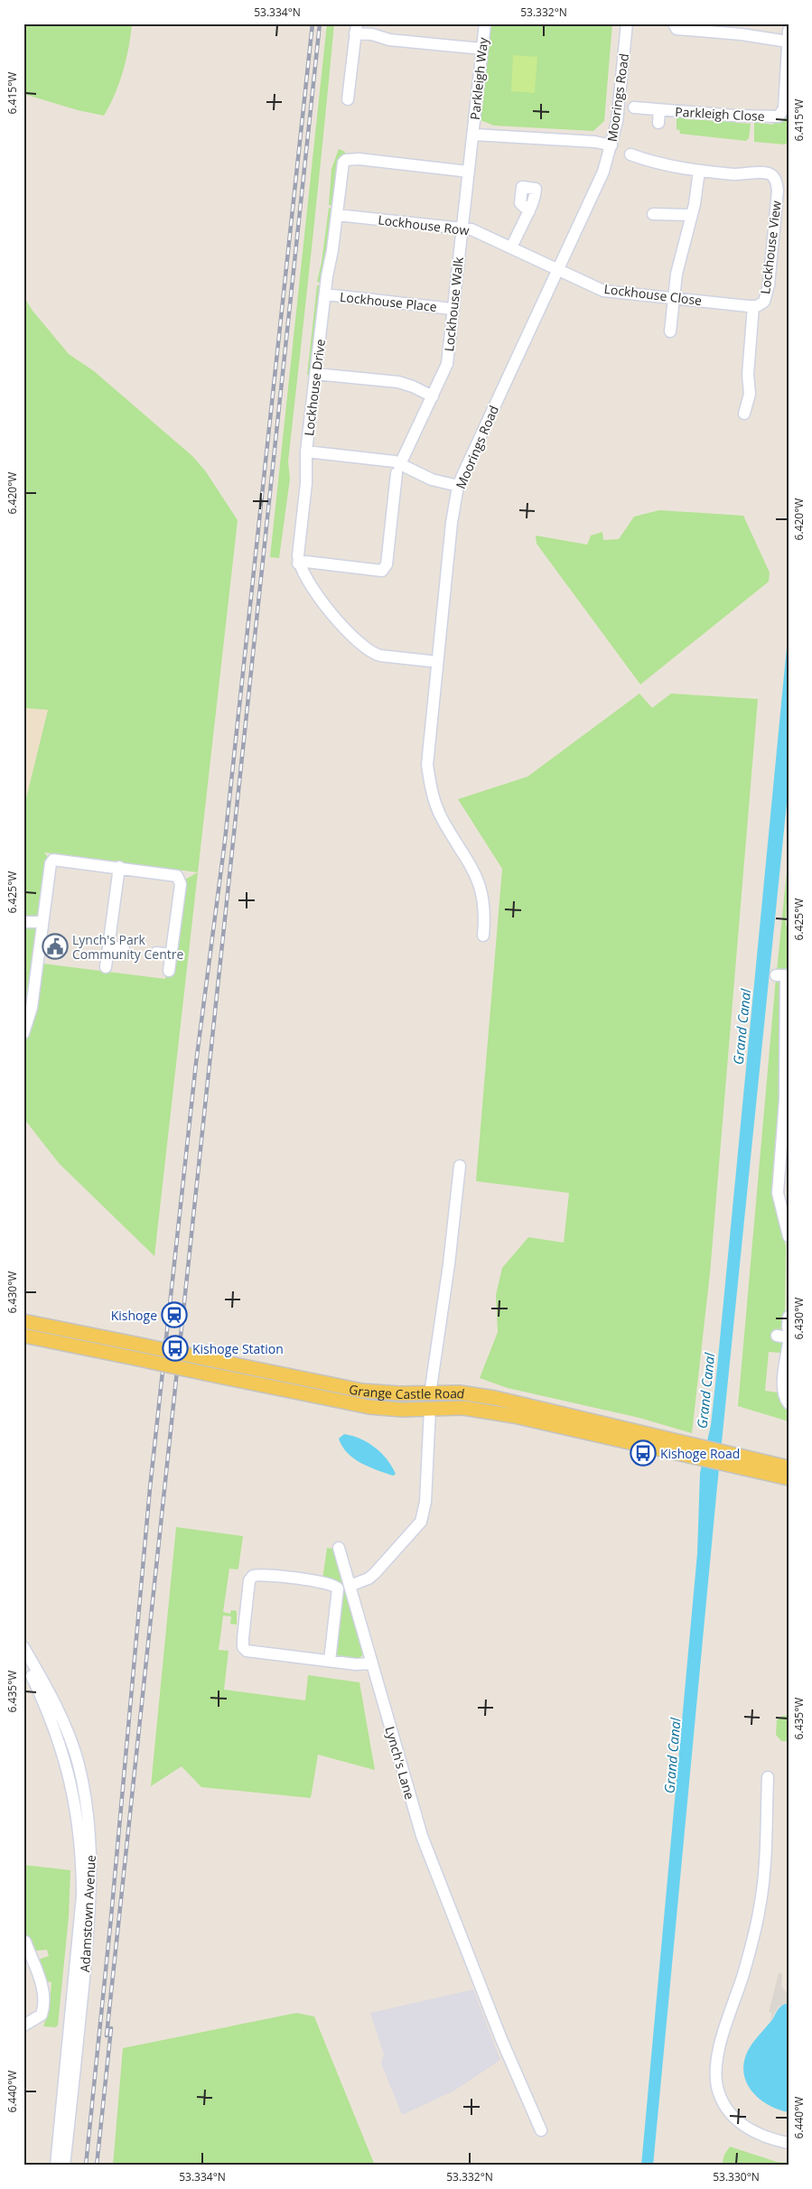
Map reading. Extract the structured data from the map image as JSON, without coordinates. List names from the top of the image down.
{
  "streets": {
    "main road": ["Grange Castle Road"],
    "street": [
      "Parkleigh Way",
      "Moorings Road",
      "Parkleigh Close",
      "Lockhouse Row",
      "Lockhouse View",
      "Lockhouse Close",
      "Lockhouse Place",
      "Lockhouse Walk",
      "Lockhouse Drive",
      "Lynch's Lane",
      "Adamstown Avenue"
    ]
  },
  "crossings": [
    ["Parkleigh Way", "Lockhouse Walk"],
    ["Moorings Road", "Lockhouse Row"],
    ["Moorings Road", "Lockhouse Close"],
    ["Lockhouse Row", "Lockhouse Close"],
    ["Lockhouse Row", "Lockhouse Walk"],
    ["Lockhouse Row", "Lockhouse Drive"],
    ["Lockhouse View", "Lockhouse Close"],
    ["Lockhouse Place", "Lockhouse Walk"],
    ["Lockhouse Place", "Lockhouse Drive"],
    ["Lockhouse Walk", "Lockhouse Drive"]
  ],
  "water": ["Grand Canal"],
  "places": {
    "public building": ["Lynch's Park Community Centre"],
    "station": ["Kishoge"],
    "bus stop": ["Kishoge Station", "Kishoge Road"]
  },
  "coordinates": [
    "53.334°N",
    "53.332°N",
    "6.415°W",
    "6.420°W",
    "6.425°W",
    "6.430°W",
    "6.435°W",
    "6.440°W",
    "53.330°N"
  ]
}
